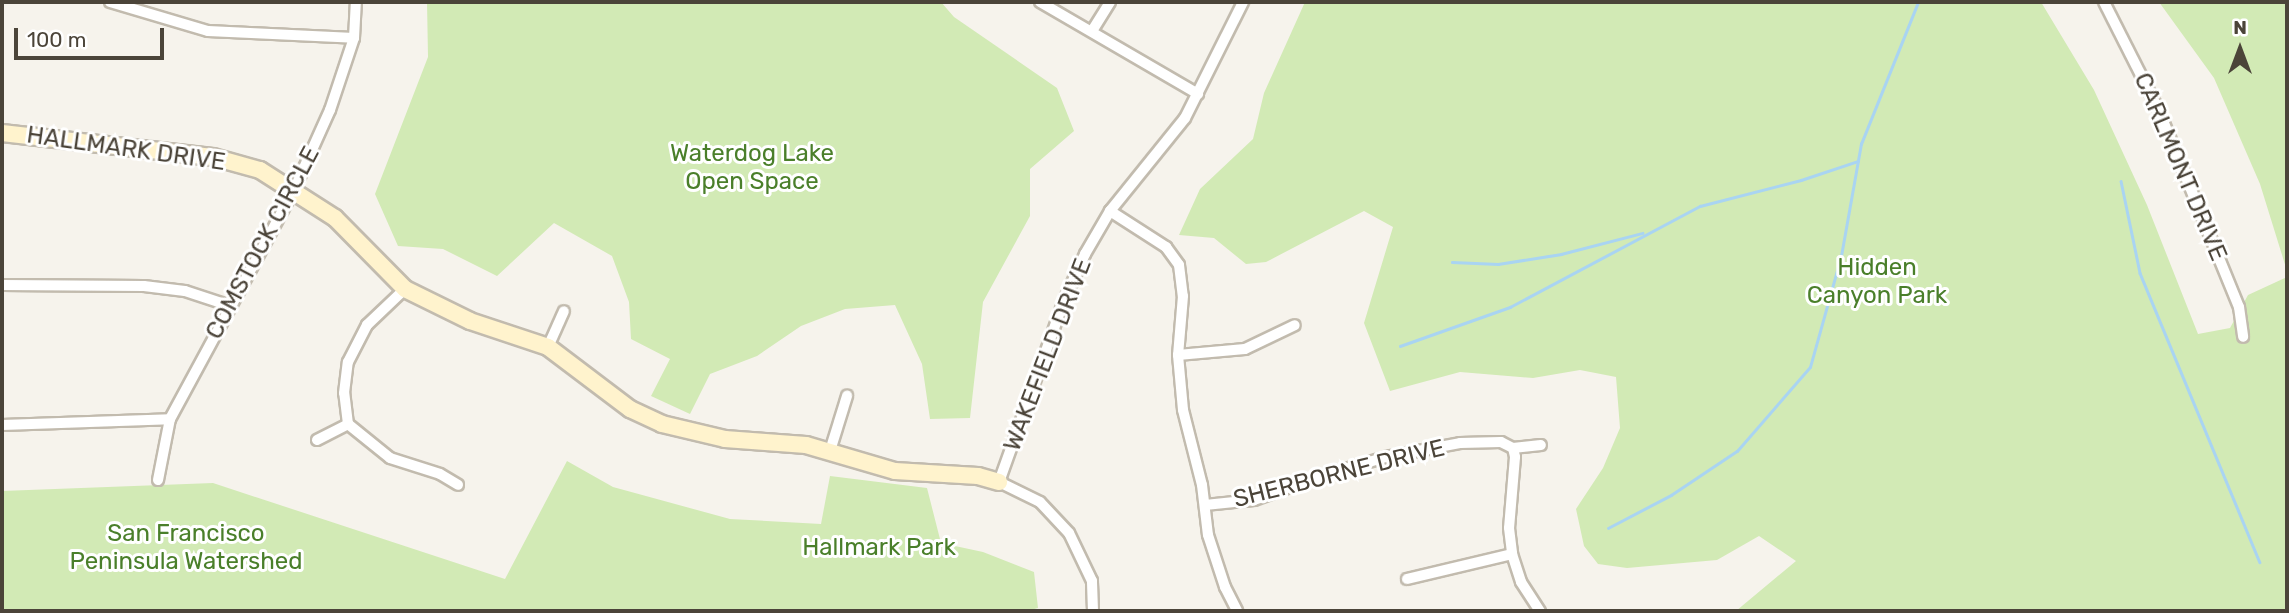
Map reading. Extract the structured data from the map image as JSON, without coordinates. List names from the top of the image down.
{
  "streets": {
    "street": [
      "HALLMARK DRIVE",
      "CARLMONT DRIVE",
      "COMSTOCK CIRCLE",
      "WAKEFIELD DRIVE",
      "SHERBORNE DRIVE"
    ]
  },
  "crossings": [
    ["HALLMARK DRIVE", "COMSTOCK CIRCLE"],
    ["HALLMARK DRIVE", "WAKEFIELD DRIVE"]
  ],
  "parks": [
    "Waterdog Lake Open Space",
    "Hidden Canyon Park",
    "San Francisco Peninsula Watershed",
    "Hallmark Park"
  ],
  "scale_bar": "100 m",
  "north": "top"
}
